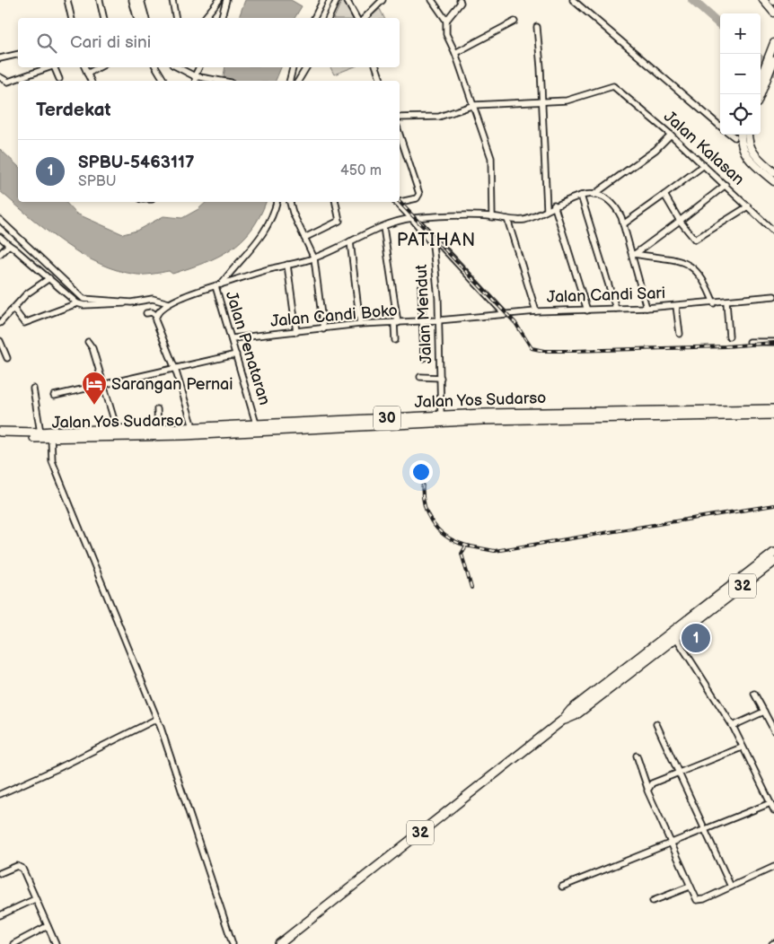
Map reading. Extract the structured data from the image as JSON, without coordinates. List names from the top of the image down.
{
  "streets": {
    "highway": ["Jalan Yos Sudarso", "30", "32"],
    "street": [
      "Jalan Kalasan",
      "Jalan Candi Sari",
      "Jalan Mendut",
      "Jalan Candi Boko",
      "Jalan Penataran"
    ]
  },
  "crossings": [
    ["Jalan Candi Sari", "Jalan Mendut"],
    ["Jalan Candi Sari", "Jalan Candi Boko"],
    ["Jalan Mendut", "Jalan Candi Boko"],
    ["Jalan Mendut", "Jalan Penataran"],
    ["Jalan Mendut", "Jalan Yos Sudarso"],
    ["Jalan Candi Boko", "Jalan Penataran"],
    ["Jalan Penataran", "Jalan Yos Sudarso"]
  ],
  "districts": ["PATIHAN"],
  "places": {
    "hotel": ["Sarangan Pernai"]
  },
  "page": {
    "map_buttons": ["+", "−"],
    "search": "Cari di sini",
    "heading": "Terdekat",
    "list": [
      {
        "mark": "1",
        "name": "SPBU-5463117",
        "note": "SPBU",
        "value": "450 m"
      }
    ],
    "pins": "1"
  }
}
